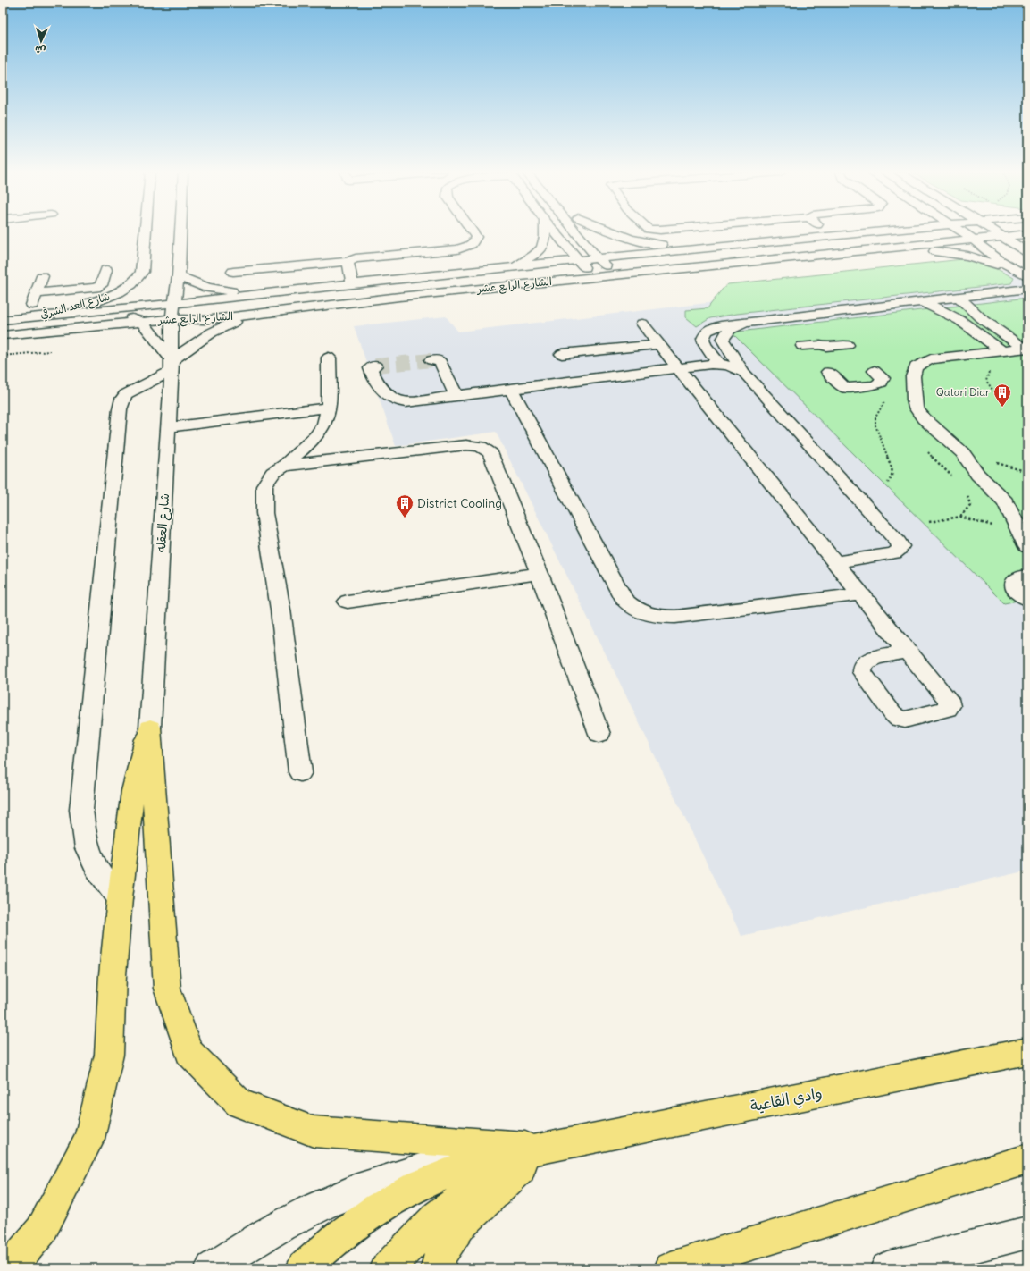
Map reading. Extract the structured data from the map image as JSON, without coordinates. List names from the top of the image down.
{
  "streets": {
    "main road": ["وادي القاعية"],
    "street": ["الشارع الرابع عشر", "شارع العد الشرقي", "شارع العقله"]
  },
  "crossings": [
    ["الشارع الرابع عشر", "شارع العد الشرقي"],
    ["الشارع الرابع عشر", "شارع العقله"]
  ],
  "places": {
    "building": ["Qatari Diar", "District Cooling"]
  },
  "north": "bottom"
}
